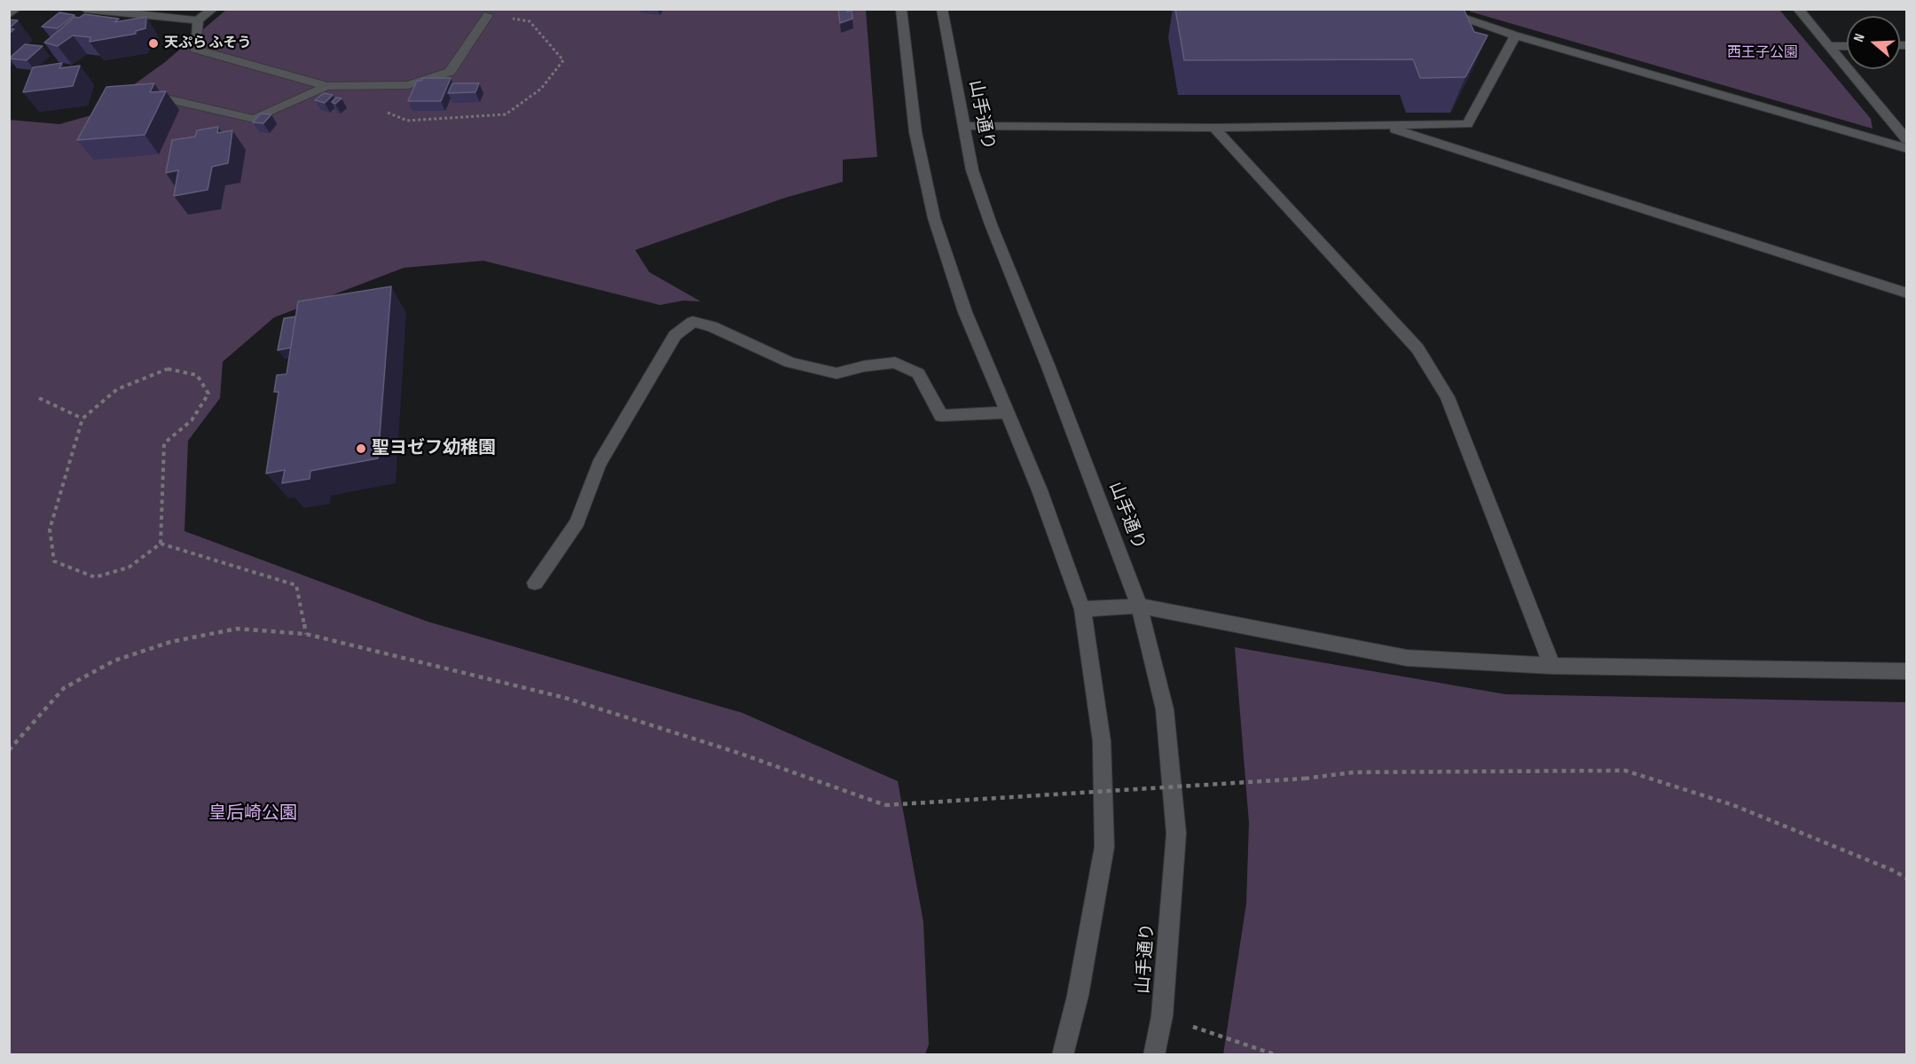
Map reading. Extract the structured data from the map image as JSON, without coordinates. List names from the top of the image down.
{
  "streets": {
    "street": ["山手通り"]
  },
  "parks": ["西王子公園", "皇后崎公園"],
  "places": ["天ぷら ふそう", "聖ヨゼフ幼稚園"],
  "north": "left"
}
